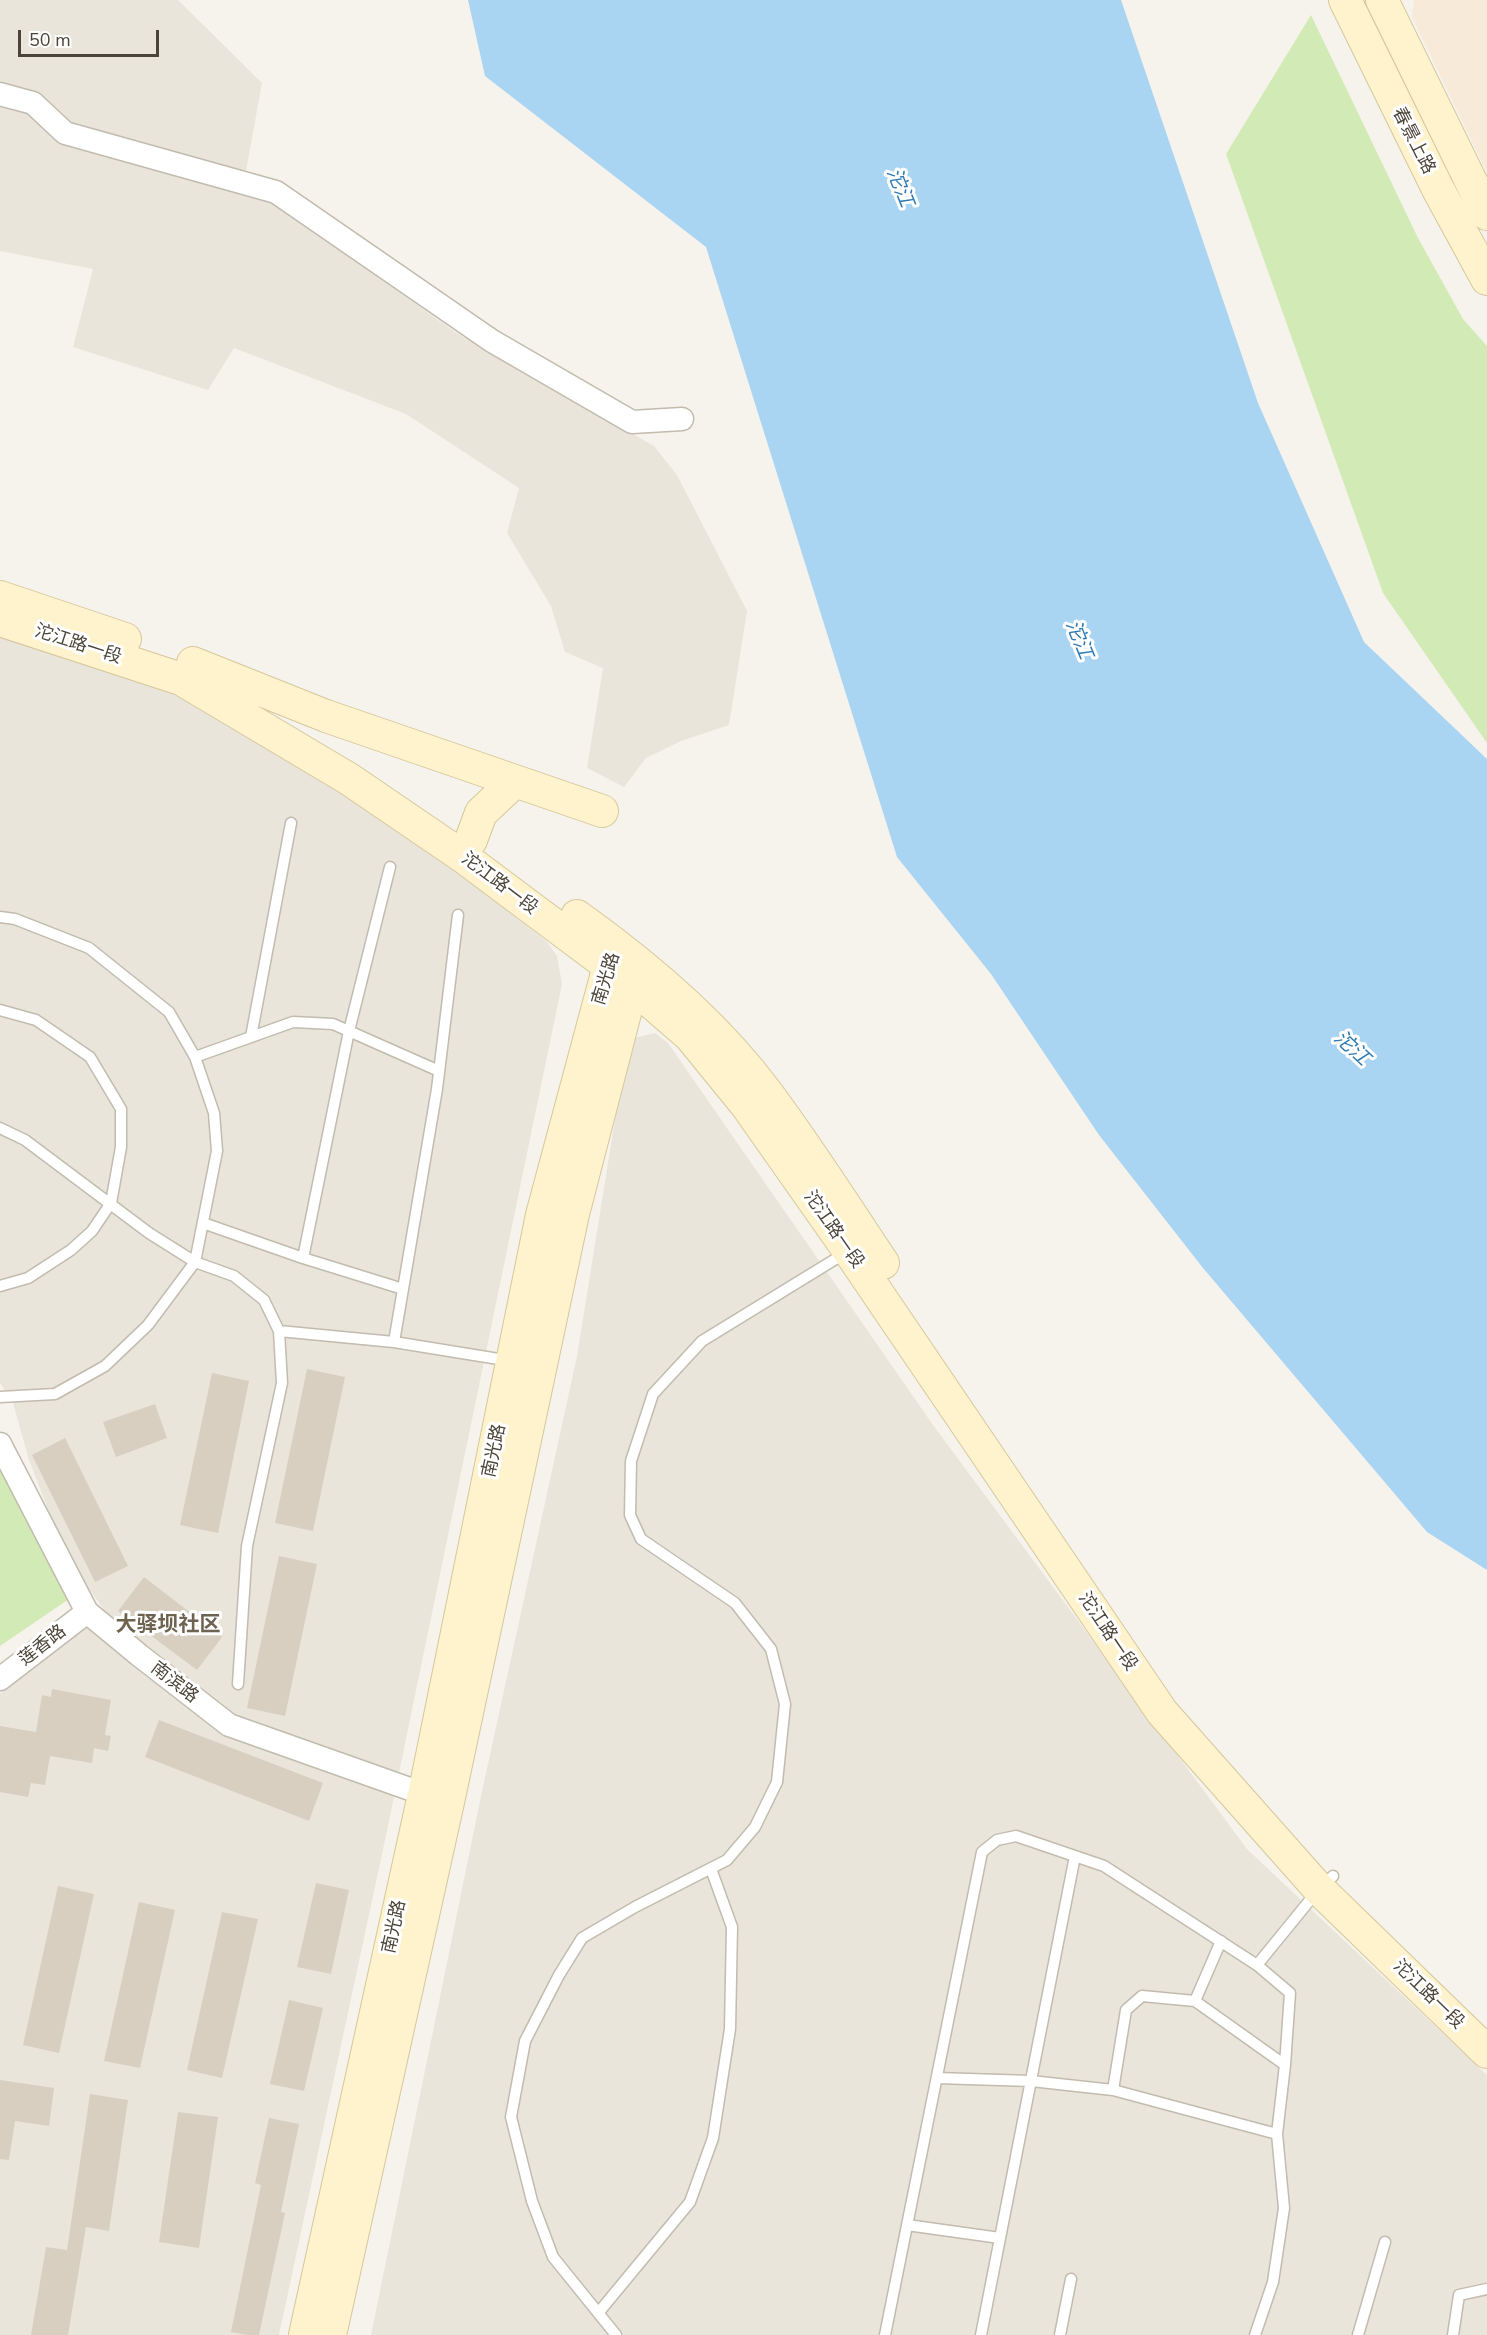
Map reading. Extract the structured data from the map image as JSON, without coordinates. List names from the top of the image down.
{
  "streets": {
    "street": [
      "春景上路",
      "沱江路一段",
      "南光路",
      "莲香路",
      "南滨路"
    ]
  },
  "crossings": [
    ["沱江路一段", "南光路"],
    ["南光路", "南滨路"],
    ["莲香路", "南滨路"]
  ],
  "districts": ["大驿坝社区"],
  "water": ["沱江"],
  "scale_bar": "50 m"
}
